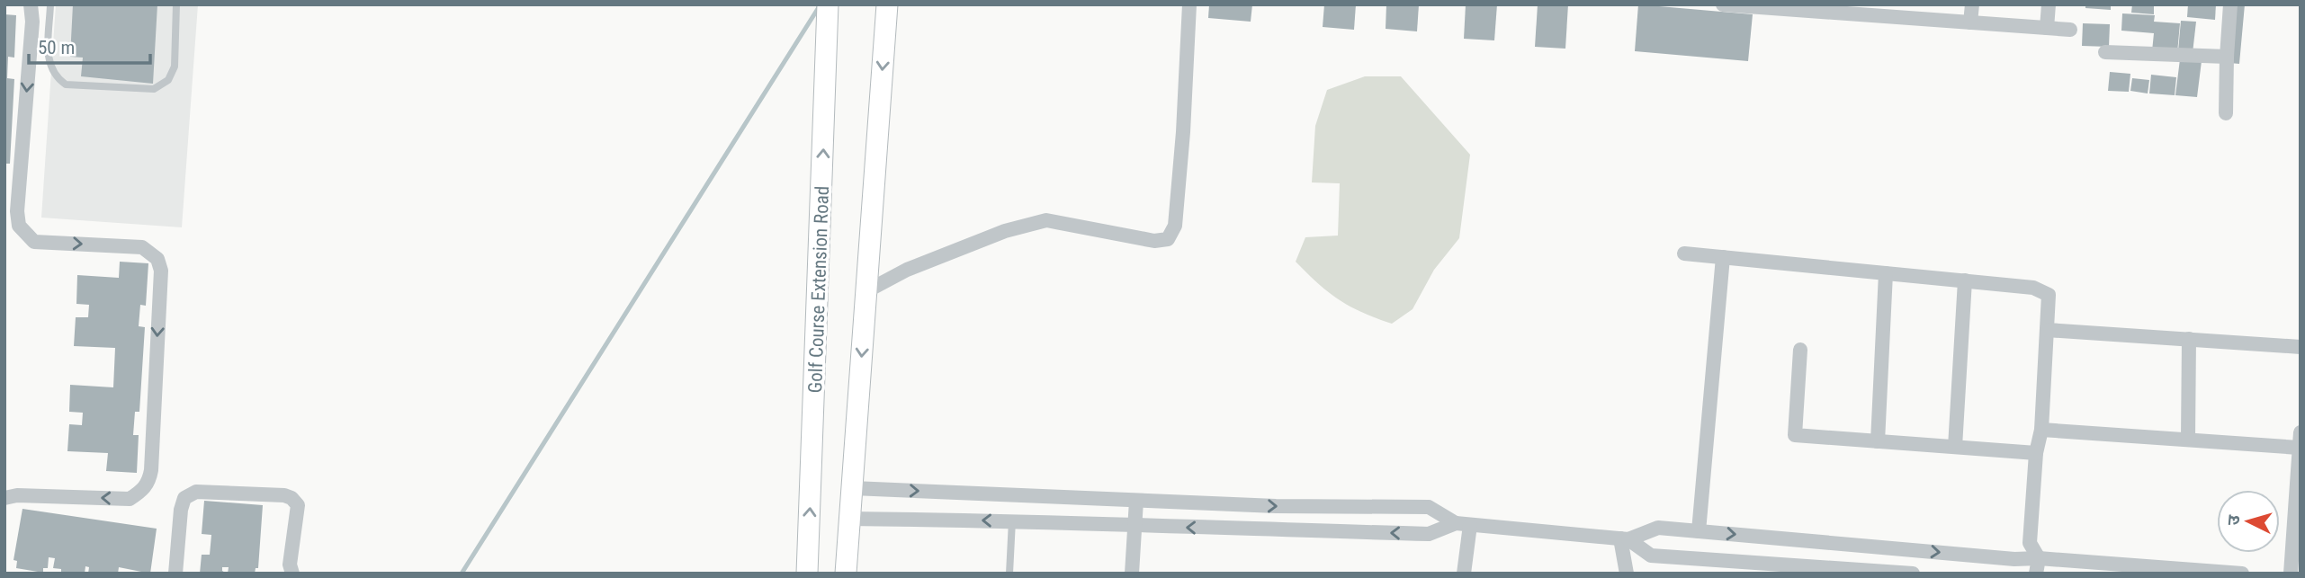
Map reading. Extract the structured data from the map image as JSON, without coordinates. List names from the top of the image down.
{
  "streets": {
    "main road": ["Golf Course Extension Road"]
  },
  "scale_bar": "50 m",
  "north": "left"
}
